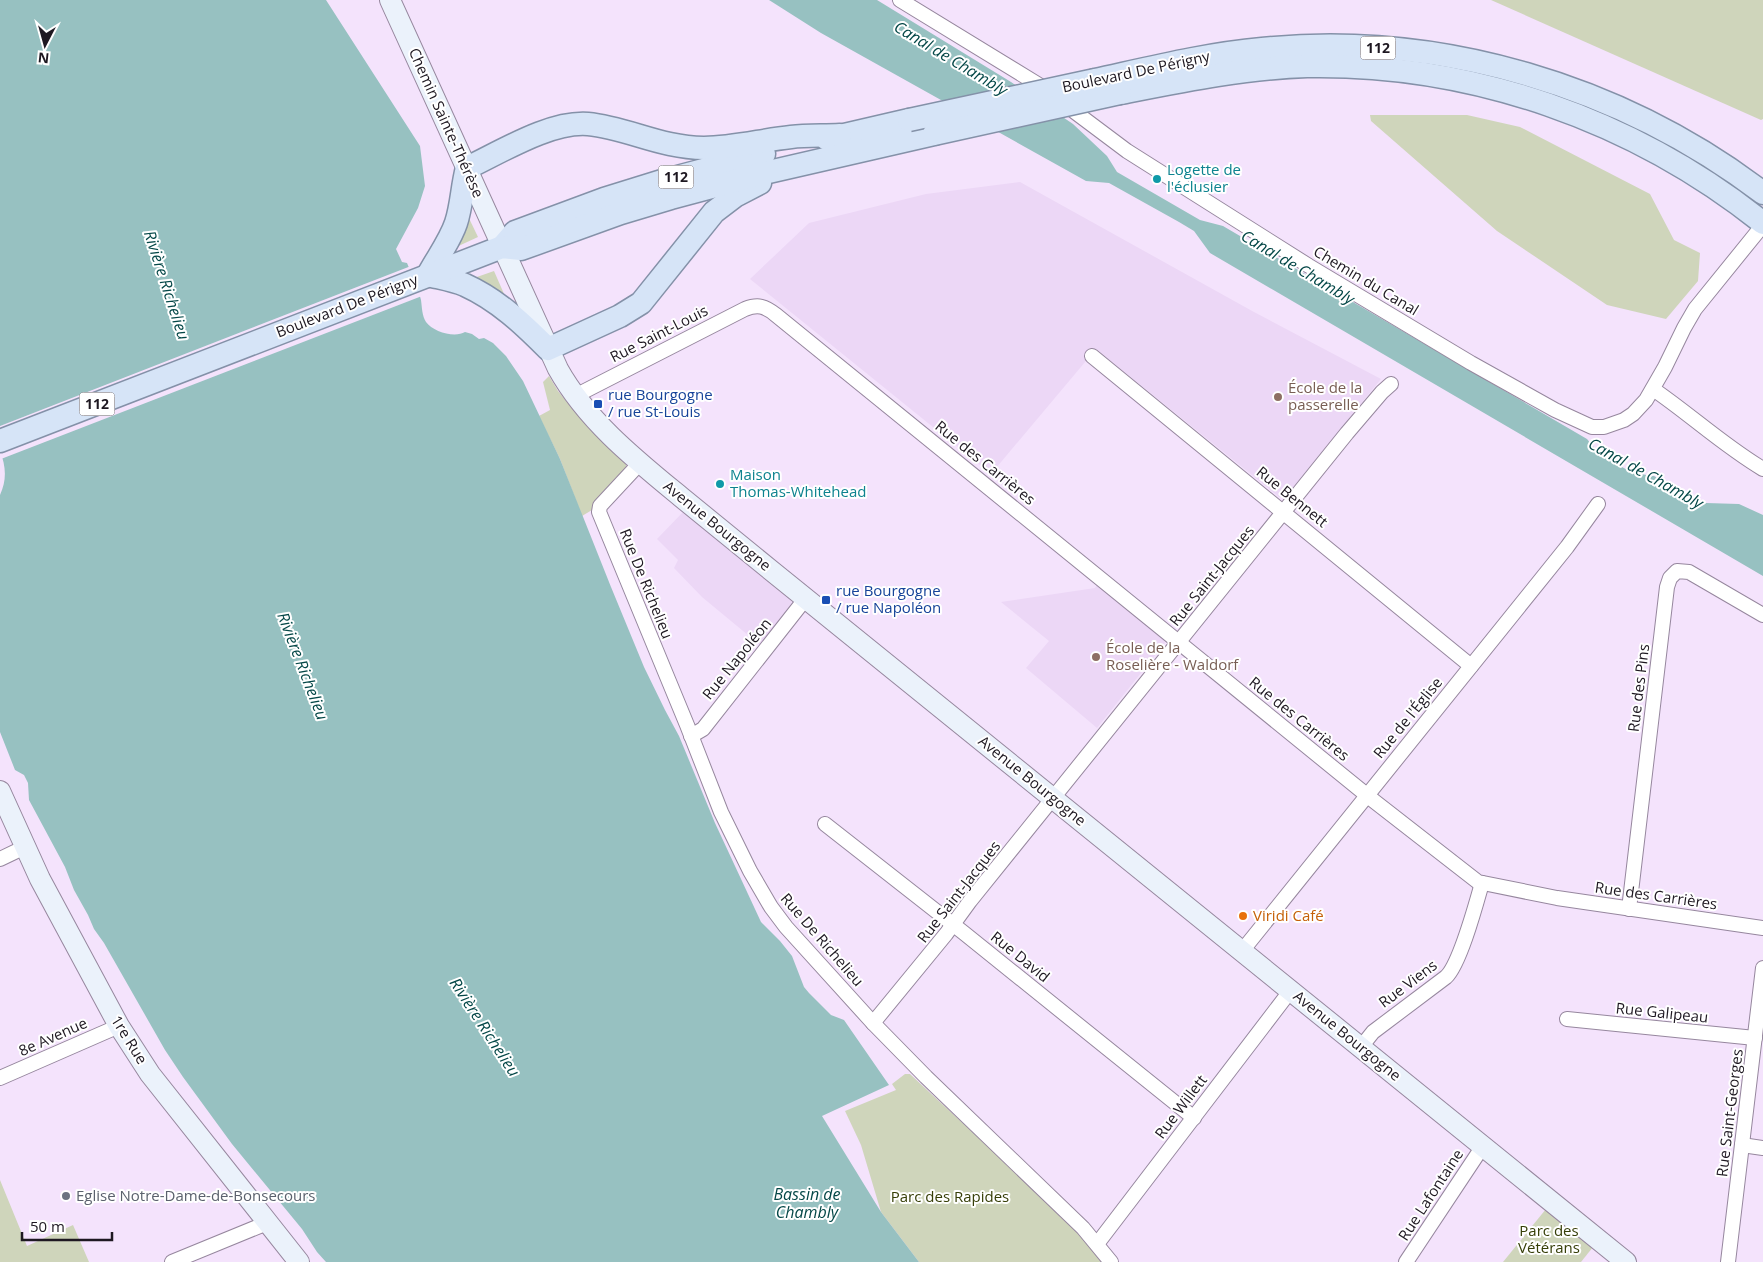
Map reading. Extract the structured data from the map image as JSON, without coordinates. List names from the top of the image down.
{
  "streets": {
    "main road": ["112", "Boulevard De Périgny"],
    "street": [
      "Chemin Sainte-Thérèse",
      "Chemin du Canal",
      "Rue Saint-Louis",
      "Rue des Carrières",
      "Rue Bennett",
      "Avenue Bourgogne",
      "Rue Saint-Jacques",
      "Rue De Richelieu",
      "Rue Napoléon",
      "Rue des Pins",
      "Rue de l'Église",
      "Rue David",
      "Rue Viens",
      "Rue Galipeau",
      "8e Avenue",
      "1re Rue",
      "Rue Willett",
      "Rue Saint-Georges",
      "Rue Lafontaine"
    ]
  },
  "crossings": [
    ["Boulevard De Périgny", "Chemin Sainte-Thérèse"],
    ["Boulevard De Périgny", "Chemin du Canal"],
    ["Boulevard De Périgny", "Avenue Bourgogne"],
    ["Chemin Sainte-Thérèse", "Avenue Bourgogne"],
    ["Rue Saint-Louis", "Rue des Carrières"],
    ["Rue Saint-Louis", "Avenue Bourgogne"],
    ["Rue des Carrières", "Rue Saint-Jacques"],
    ["Rue des Carrières", "Rue des Pins"],
    ["Rue des Carrières", "Rue de l'Église"],
    ["Rue des Carrières", "Rue Viens"],
    ["Rue Bennett", "Rue Saint-Jacques"],
    ["Rue Bennett", "Rue de l'Église"],
    ["Avenue Bourgogne", "Rue Saint-Jacques"],
    ["Avenue Bourgogne", "Rue De Richelieu"],
    ["Avenue Bourgogne", "Rue Napoléon"],
    ["Avenue Bourgogne", "Rue de l'Église"],
    ["Avenue Bourgogne", "Rue Viens"],
    ["Avenue Bourgogne", "Rue Willett"],
    ["Avenue Bourgogne", "Rue Lafontaine"],
    ["Rue Saint-Jacques", "Rue De Richelieu"],
    ["Rue Saint-Jacques", "Rue David"],
    ["Rue De Richelieu", "Rue Napoléon"],
    ["Rue De Richelieu", "Rue Willett"],
    ["Rue David", "Rue Willett"],
    ["Rue Galipeau", "Rue Saint-Georges"],
    ["8e Avenue", "1re Rue"]
  ],
  "water": ["Canal de Chambly", "Rivière Richelieu", "Bassin de Chambly"],
  "parks": ["Parc des Rapides", "Parc des Vétérans"],
  "places": {
    "other": [
      "Logette de l'éclusier",
      "École de la passerelle",
      "Maison Thomas-Whitehead",
      "École de la Roselière - Waldorf",
      "Viridi Café",
      "Eglise Notre-Dame-de-Bonsecours"
    ],
    "transit": ["rue Bourgogne / rue St-Louis", "rue Bourgogne / rue Napoléon"]
  },
  "scale_bar": "50 m",
  "north": "bottom"
}
